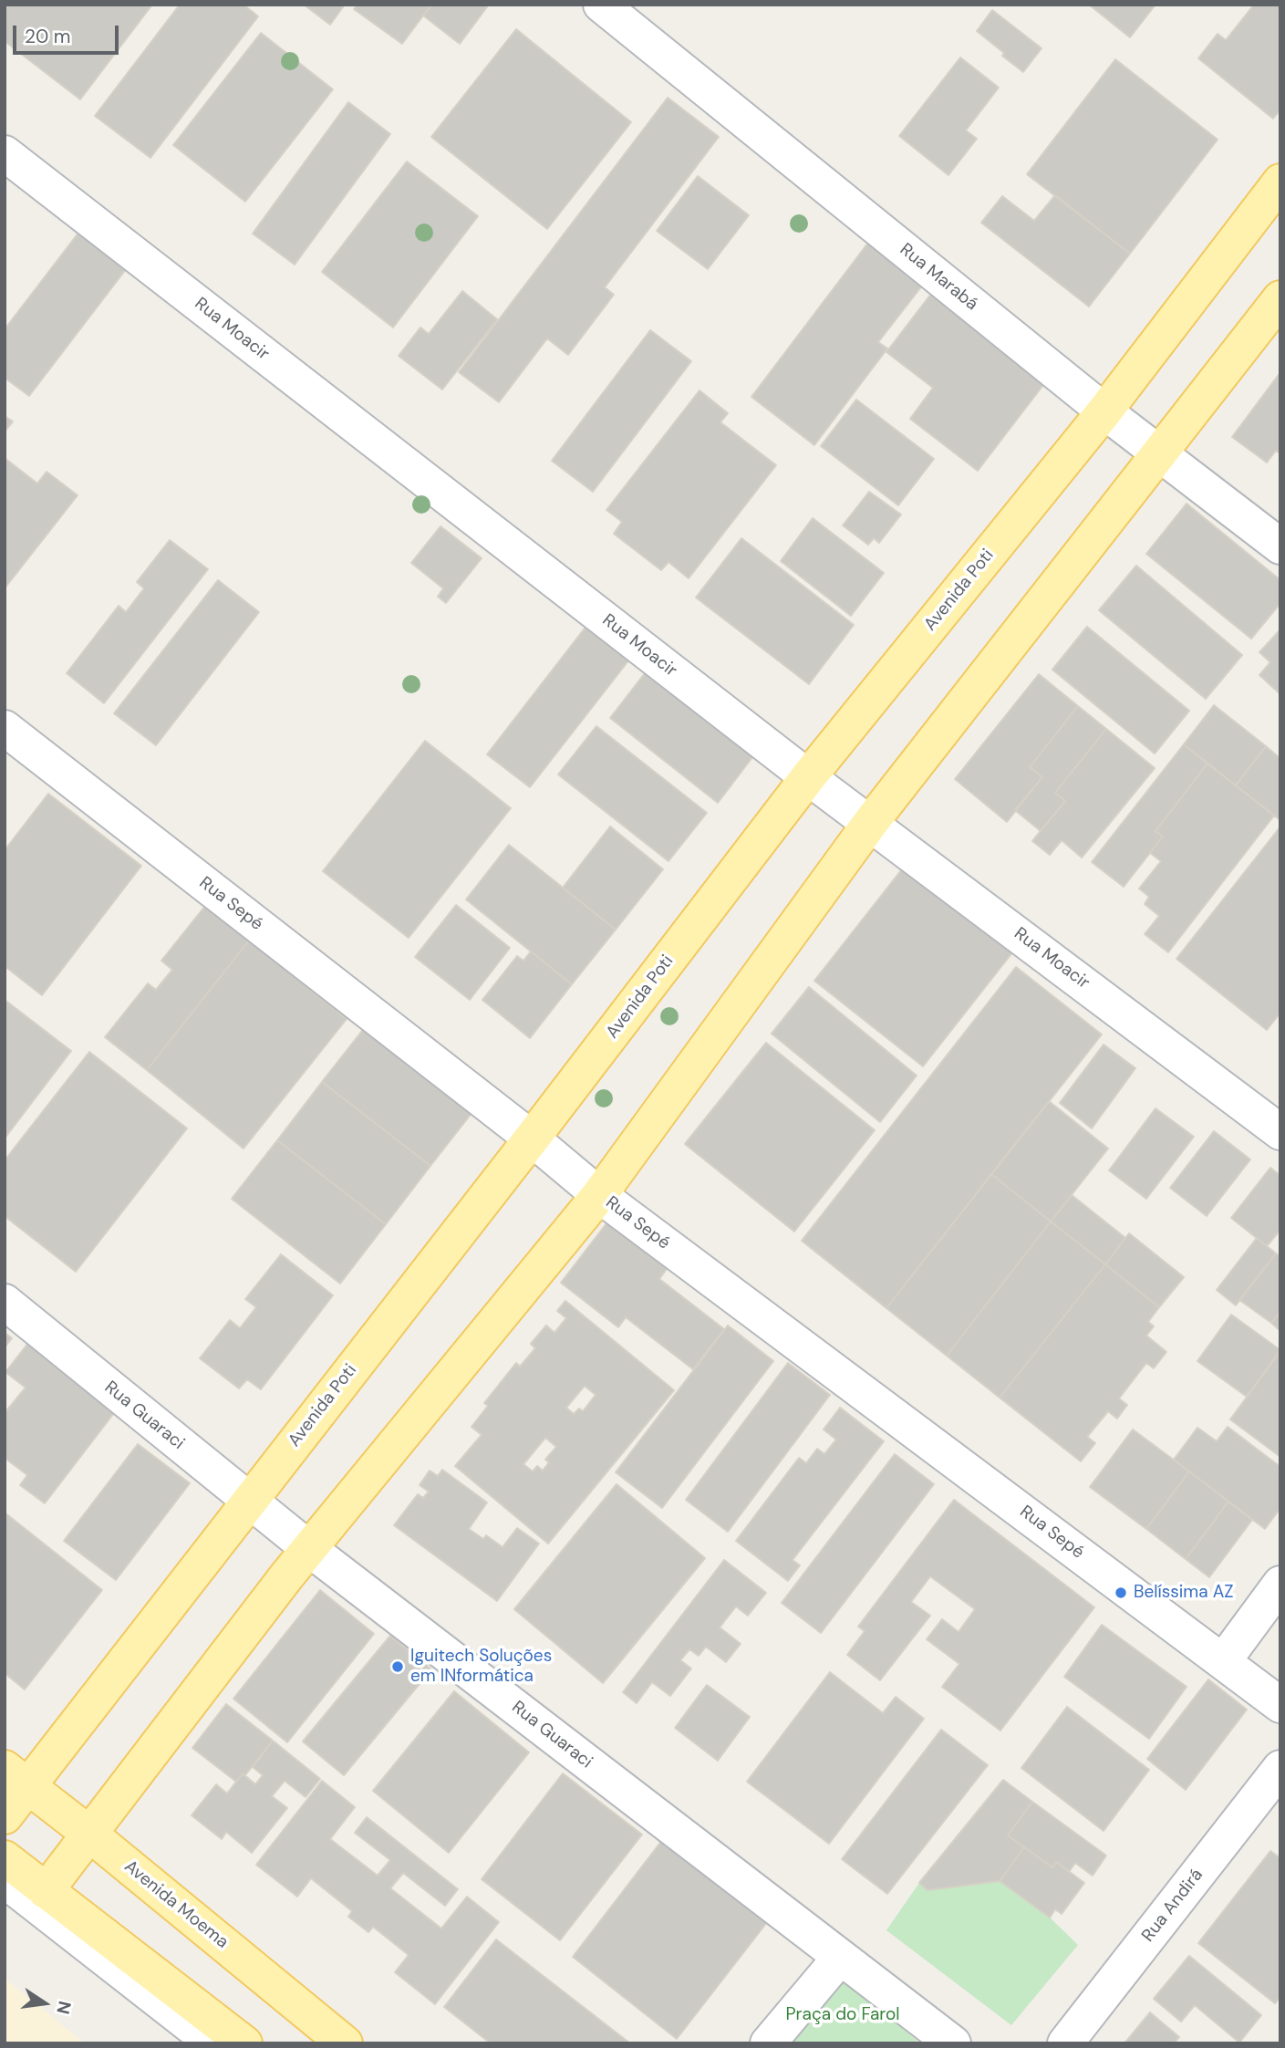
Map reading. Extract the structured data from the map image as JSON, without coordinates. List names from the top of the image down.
{
  "streets": {
    "main road": ["Avenida Poti", "Avenida Moema"],
    "street": [
      "Rua Marabá",
      "Rua Moacir",
      "Rua Sepé",
      "Rua Guaraci",
      "Rua Andirá"
    ]
  },
  "crossings": [
    ["Rua Marabá", "Avenida Poti"],
    ["Rua Moacir", "Avenida Poti"],
    ["Avenida Poti", "Rua Sepé"],
    ["Avenida Poti", "Rua Guaraci"],
    ["Avenida Poti", "Avenida Moema"]
  ],
  "parks": ["Praça do Farol"],
  "places": ["Belíssima AZ", "Iguitech Soluções em INformática"],
  "scale_bar": "20 m",
  "north": "right"
}
